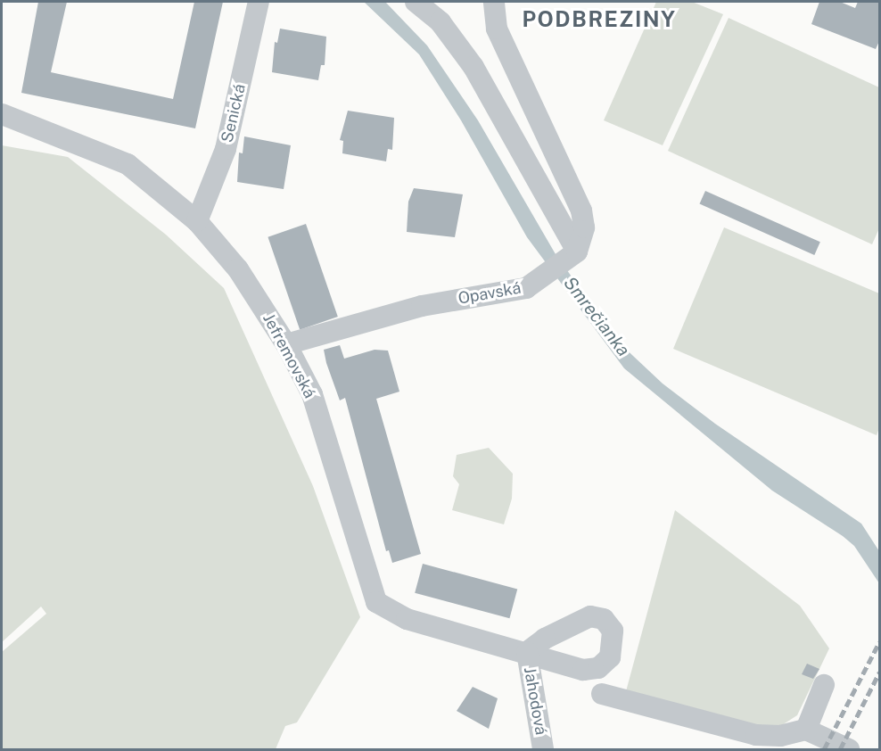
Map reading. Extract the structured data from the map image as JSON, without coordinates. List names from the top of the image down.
{
  "streets": {
    "street": [
      "Senická",
      "Opavská",
      "Jefremovská",
      "Jahodová"
    ]
  },
  "crossings": [
    ["Senická", "Jefremovská"],
    ["Opavská", "Jefremovská"],
    ["Jefremovská", "Jahodová"]
  ],
  "districts": ["PODBREZINY"],
  "water": ["Smrečianka"]
}
